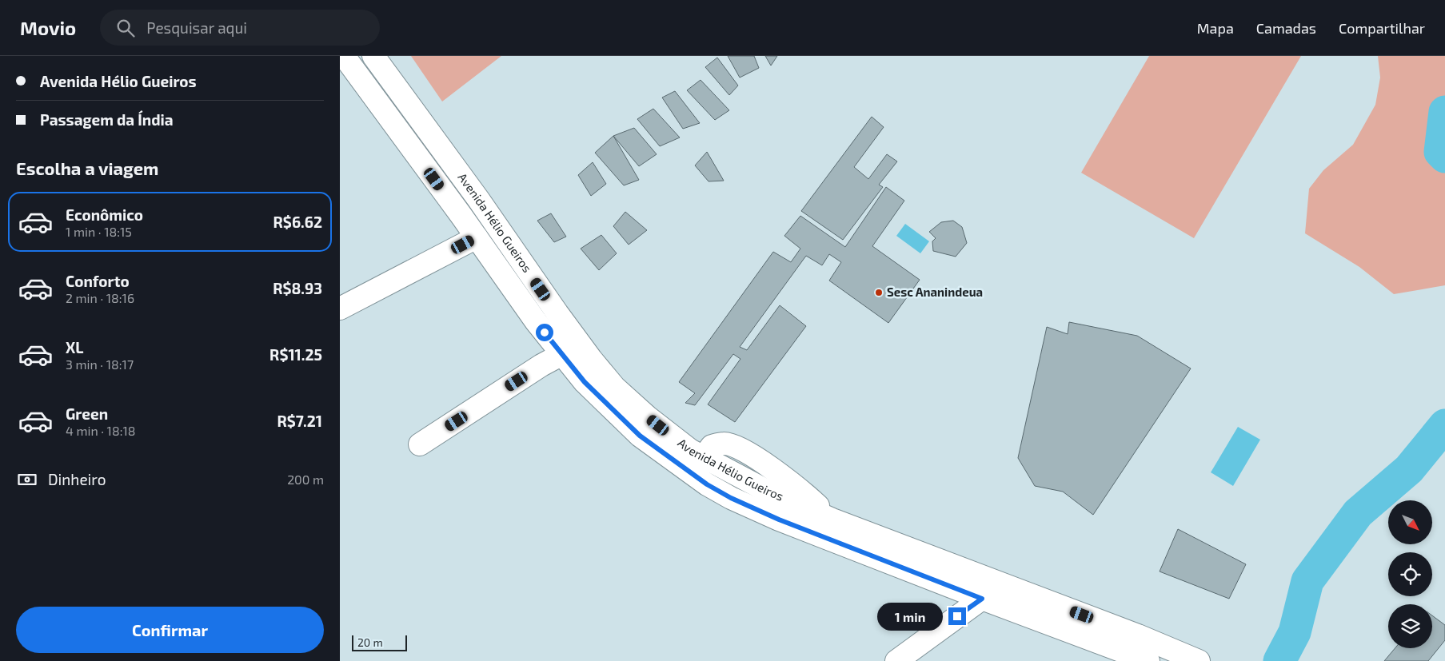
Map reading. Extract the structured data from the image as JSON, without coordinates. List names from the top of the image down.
{
  "streets": {
    "main road": ["Avenida Hélio Gueiros"]
  },
  "places": ["Sesc Ananindeua"],
  "scale_bar": "20 m",
  "north": "bottom right",
  "page": {
    "header": "Movio",
    "search": "Pesquisar aqui",
    "nav": ["Mapa", "Camadas", "Compartilhar"],
    "banner": ["Avenida Hélio Gueiros", "Passagem da Índia"],
    "heading": "Escolha a viagem",
    "list": [
      {
        "name": "Econômico",
        "note": "1 min · 18:15",
        "value": "R$6.62"
      },
      {
        "name": "Conforto",
        "note": "2 min · 18:16",
        "value": "R$8.93"
      },
      {
        "name": "XL",
        "note": "3 min · 18:17",
        "value": "R$11.25"
      },
      {
        "name": "Green",
        "note": "4 min · 18:18",
        "value": "R$7.21"
      }
    ],
    "pay": ["Dinheiro", "200 m"],
    "buttons": "Confirmar",
    "bubble": "1 min",
    "scale": "20 m"
  }
}
